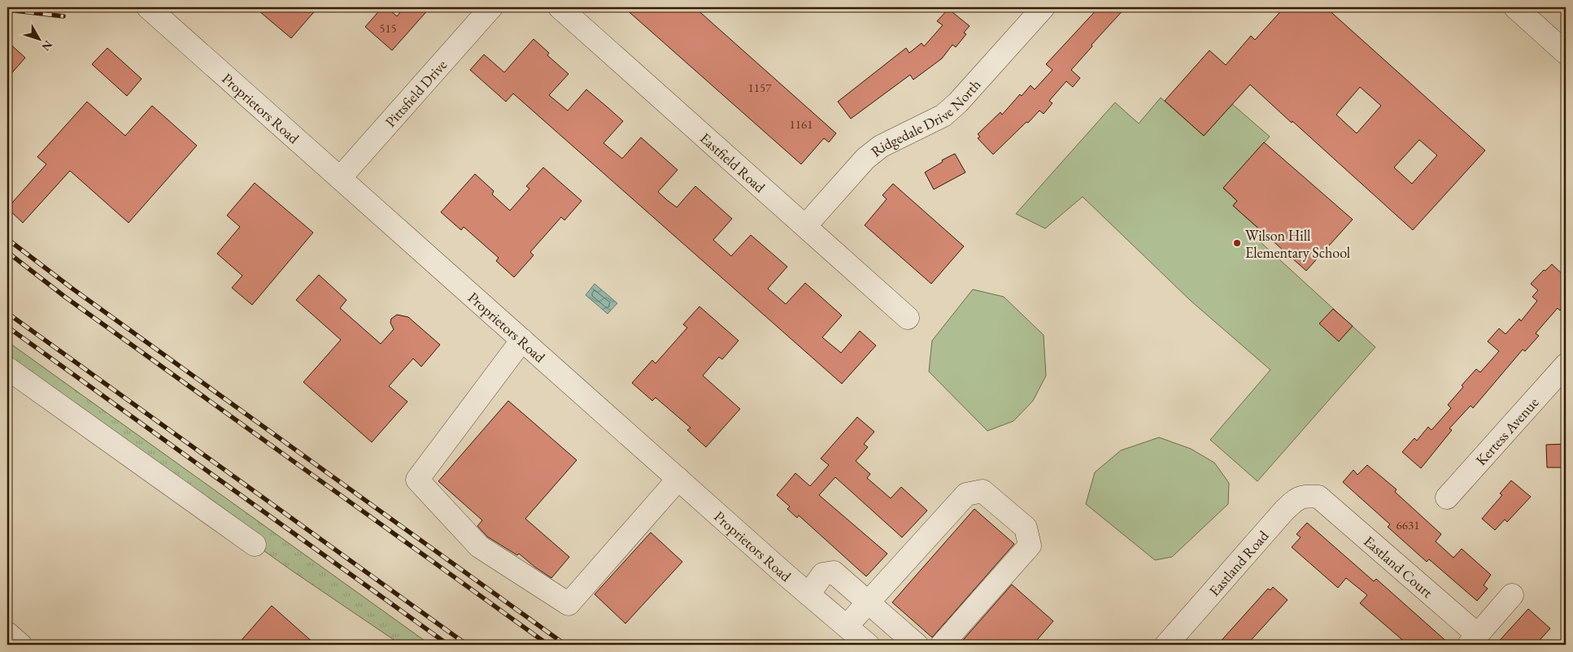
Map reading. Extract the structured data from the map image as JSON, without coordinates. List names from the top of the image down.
{
  "streets": {
    "street": [
      "Pittsfield Drive",
      "Proprietors Road",
      "Ridgedale Drive North",
      "Eastfield Road",
      "Kertess Avenue",
      "Eastland Road",
      "Eastland Court"
    ]
  },
  "crossings": [
    ["Pittsfield Drive", "Proprietors Road"],
    ["Ridgedale Drive North", "Eastfield Road"],
    ["Eastland Road", "Eastland Court"]
  ],
  "places": ["Wilson Hill Elementary School"],
  "house_numbers": [
    "515",
    "1157",
    "1161",
    "6631"
  ],
  "north": "bottom right"
}
